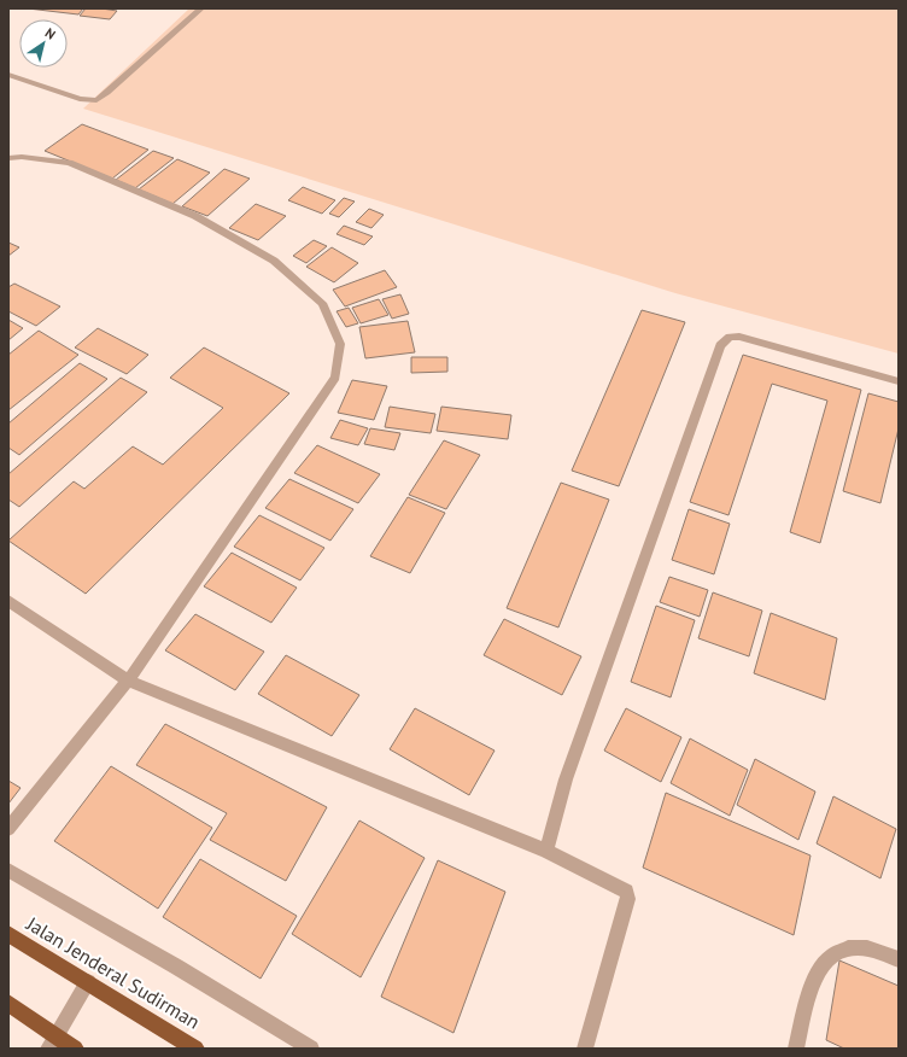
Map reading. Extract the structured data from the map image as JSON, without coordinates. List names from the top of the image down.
{
  "streets": {
    "highway": ["Jalan Jenderal Sudirman"]
  },
  "north": "top right"
}
